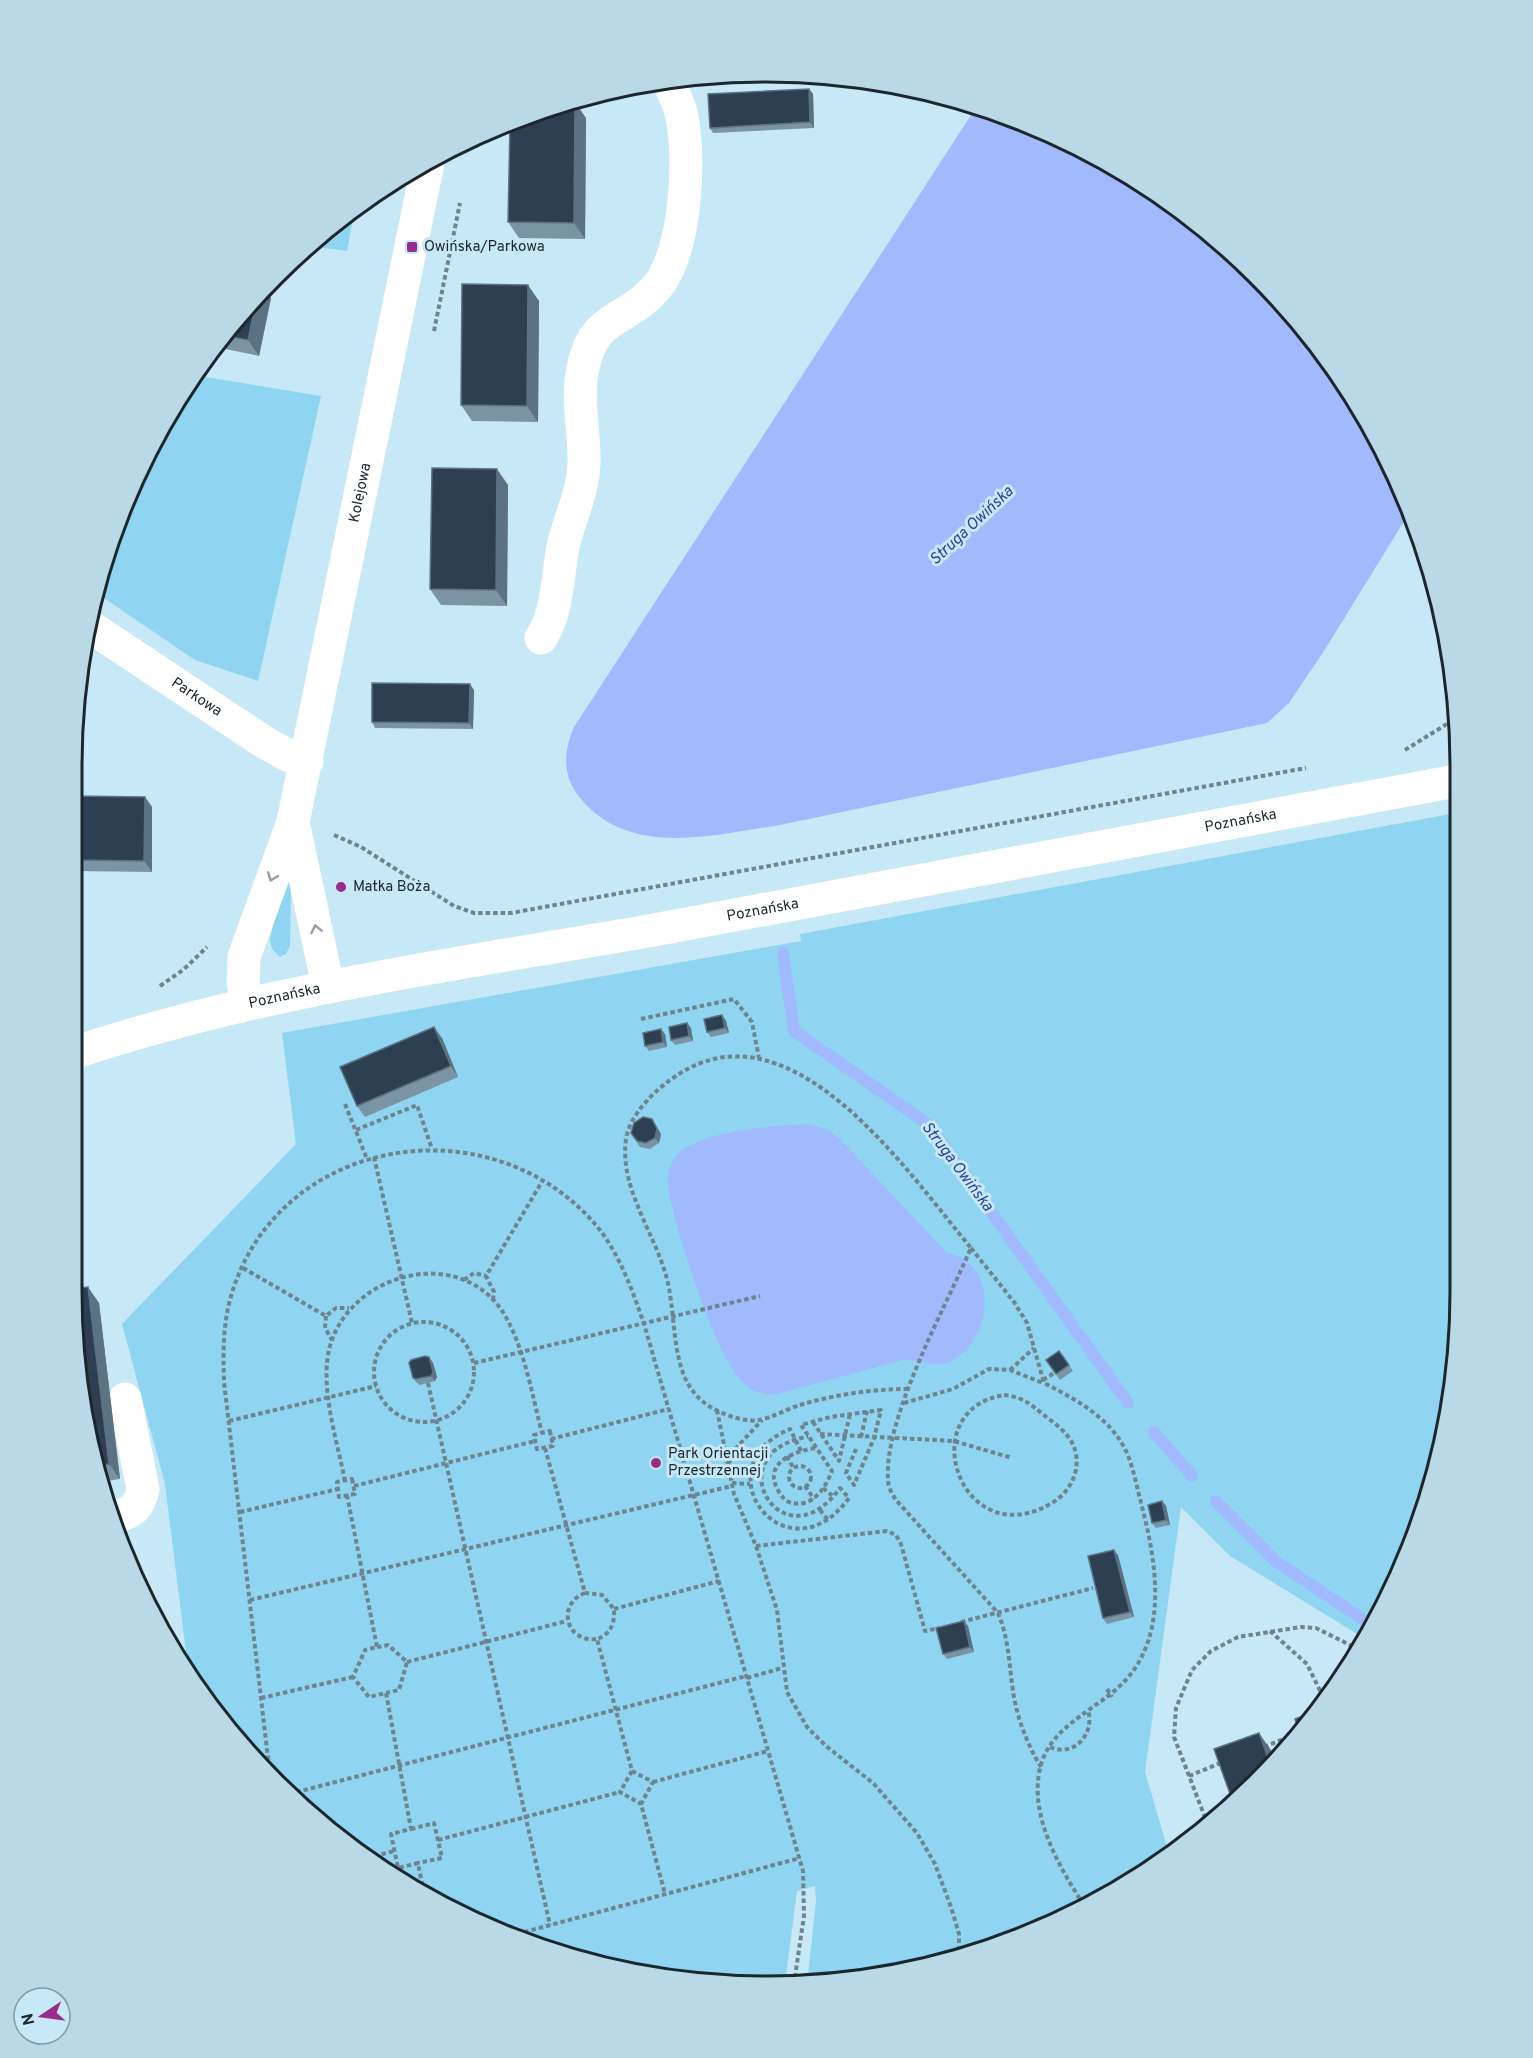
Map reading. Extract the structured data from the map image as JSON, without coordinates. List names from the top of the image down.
{
  "streets": {
    "street": ["Kolejowa", "Parkowa", "Poznańska"]
  },
  "crossings": [
    ["Kolejowa", "Parkowa"],
    ["Kolejowa", "Poznańska"]
  ],
  "water": ["Struga Owińska"],
  "places": {
    "transit": ["Owińska/Parkowa"],
    "other": ["Matka Boża", "Park Orientacji Przestrzennej"]
  },
  "north": "left"
}
